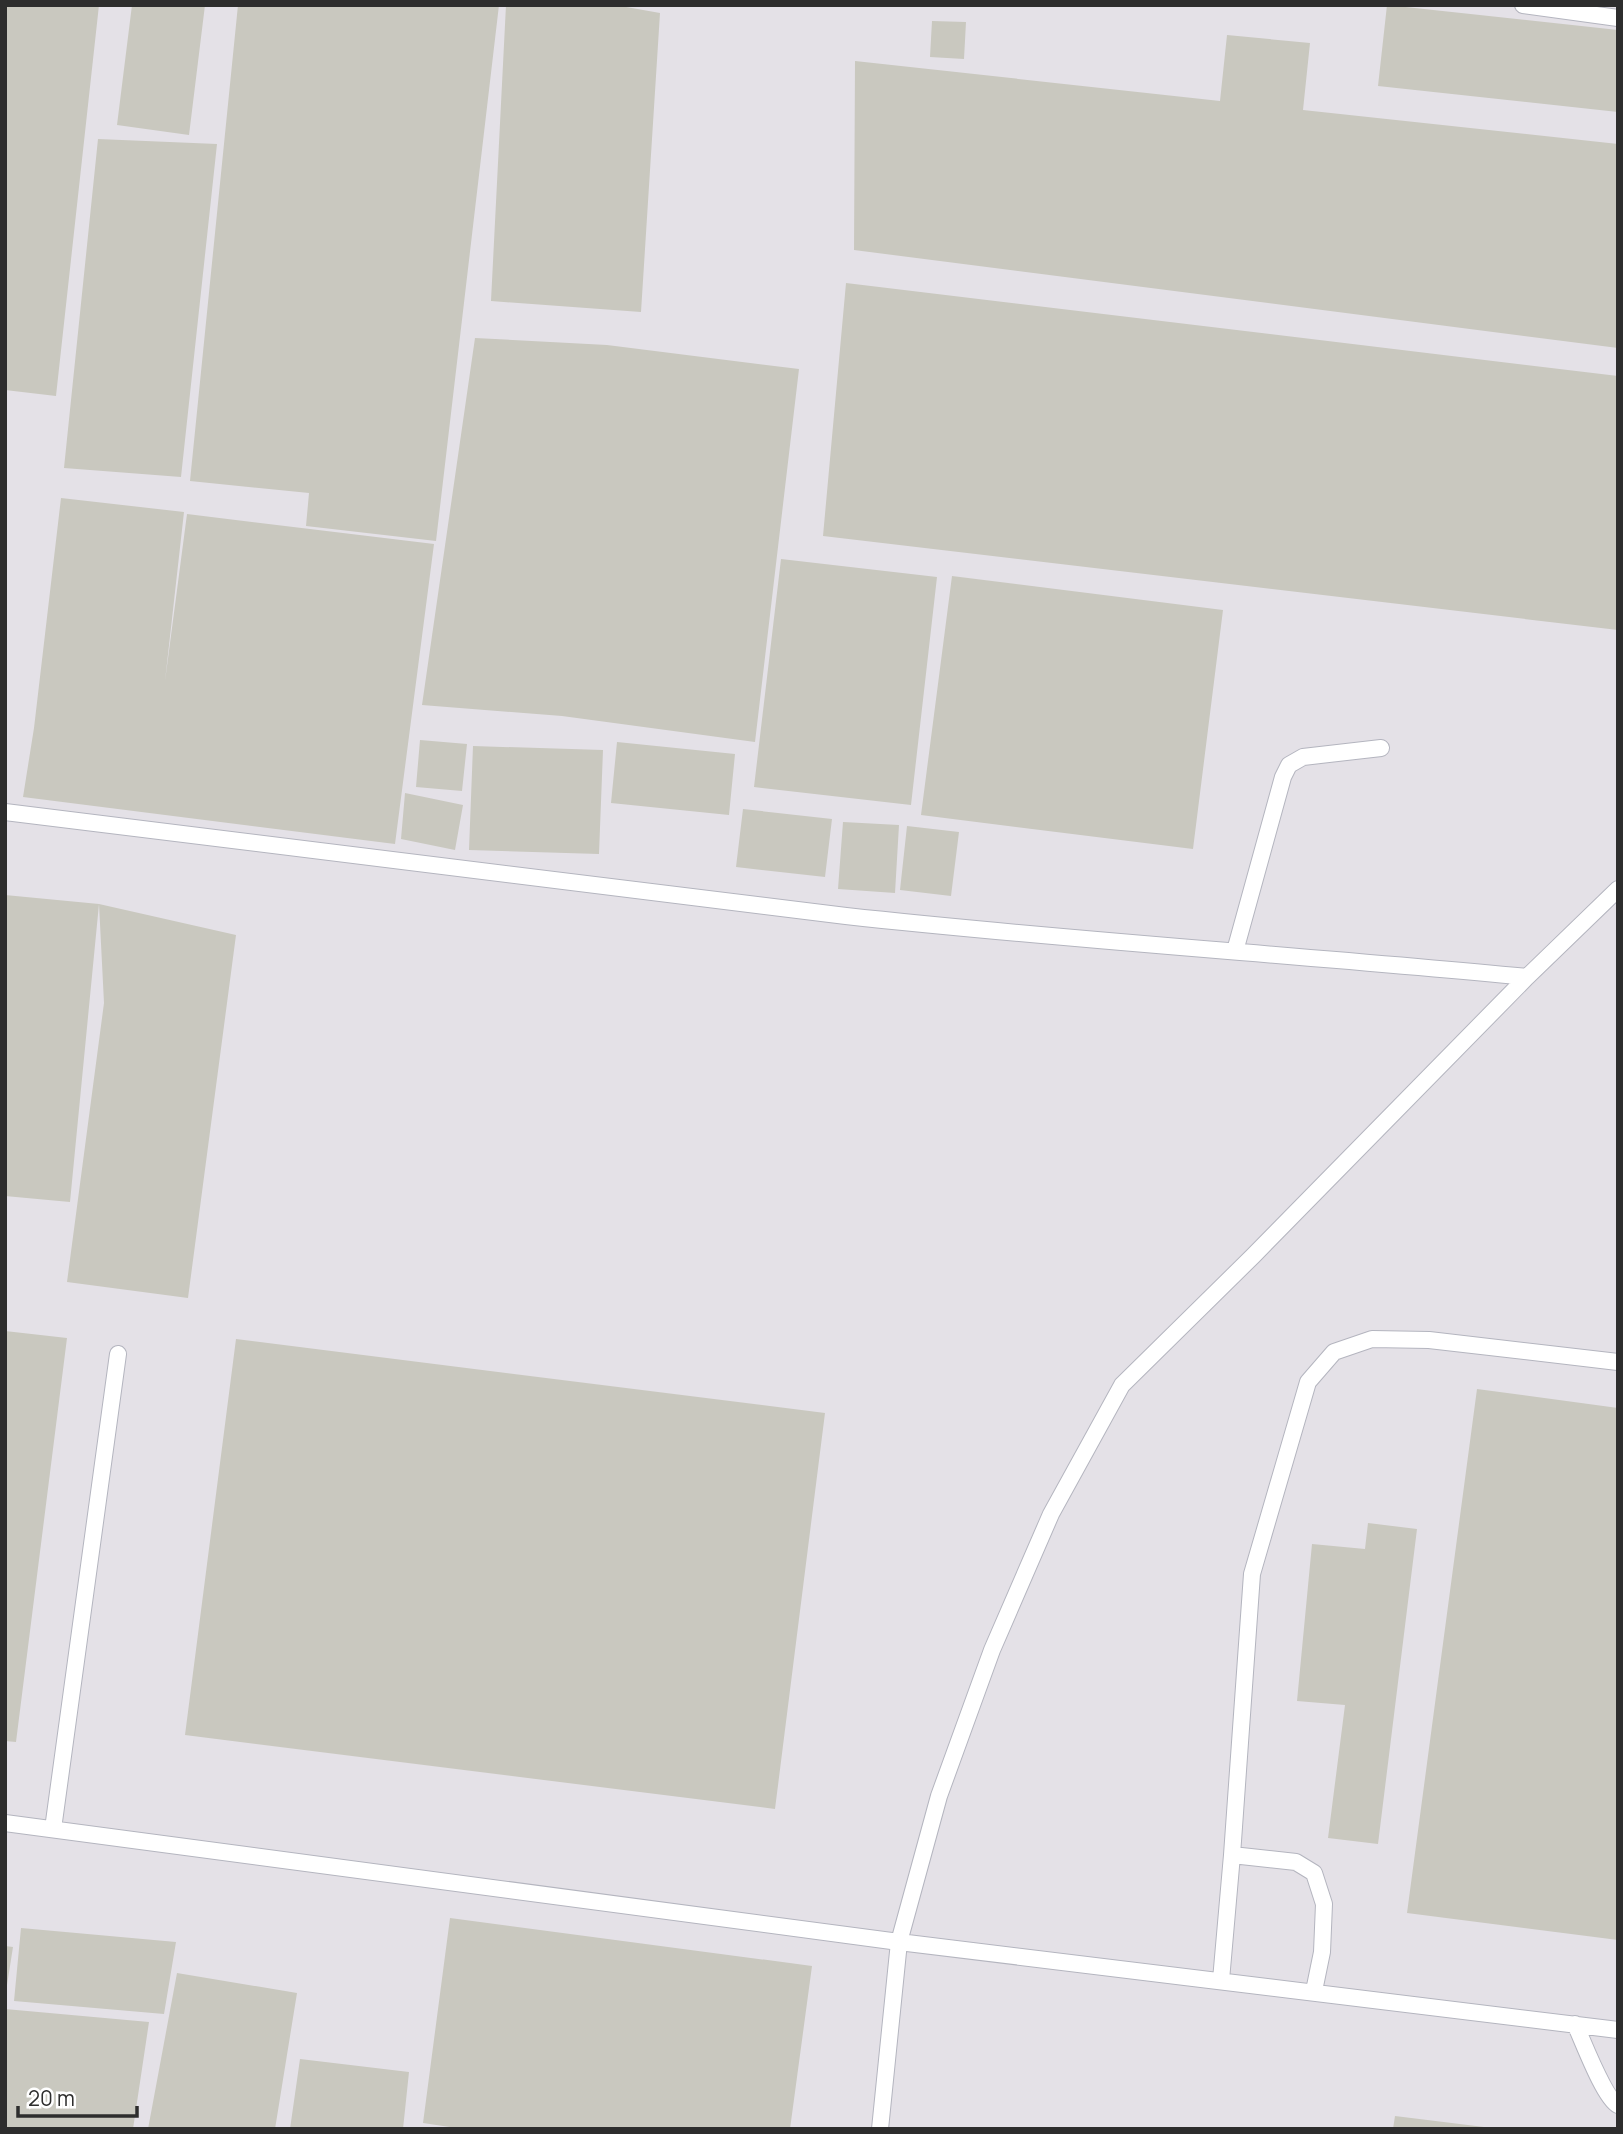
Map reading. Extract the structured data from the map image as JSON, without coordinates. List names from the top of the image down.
{
  "scale_bar": "20 m"
}
